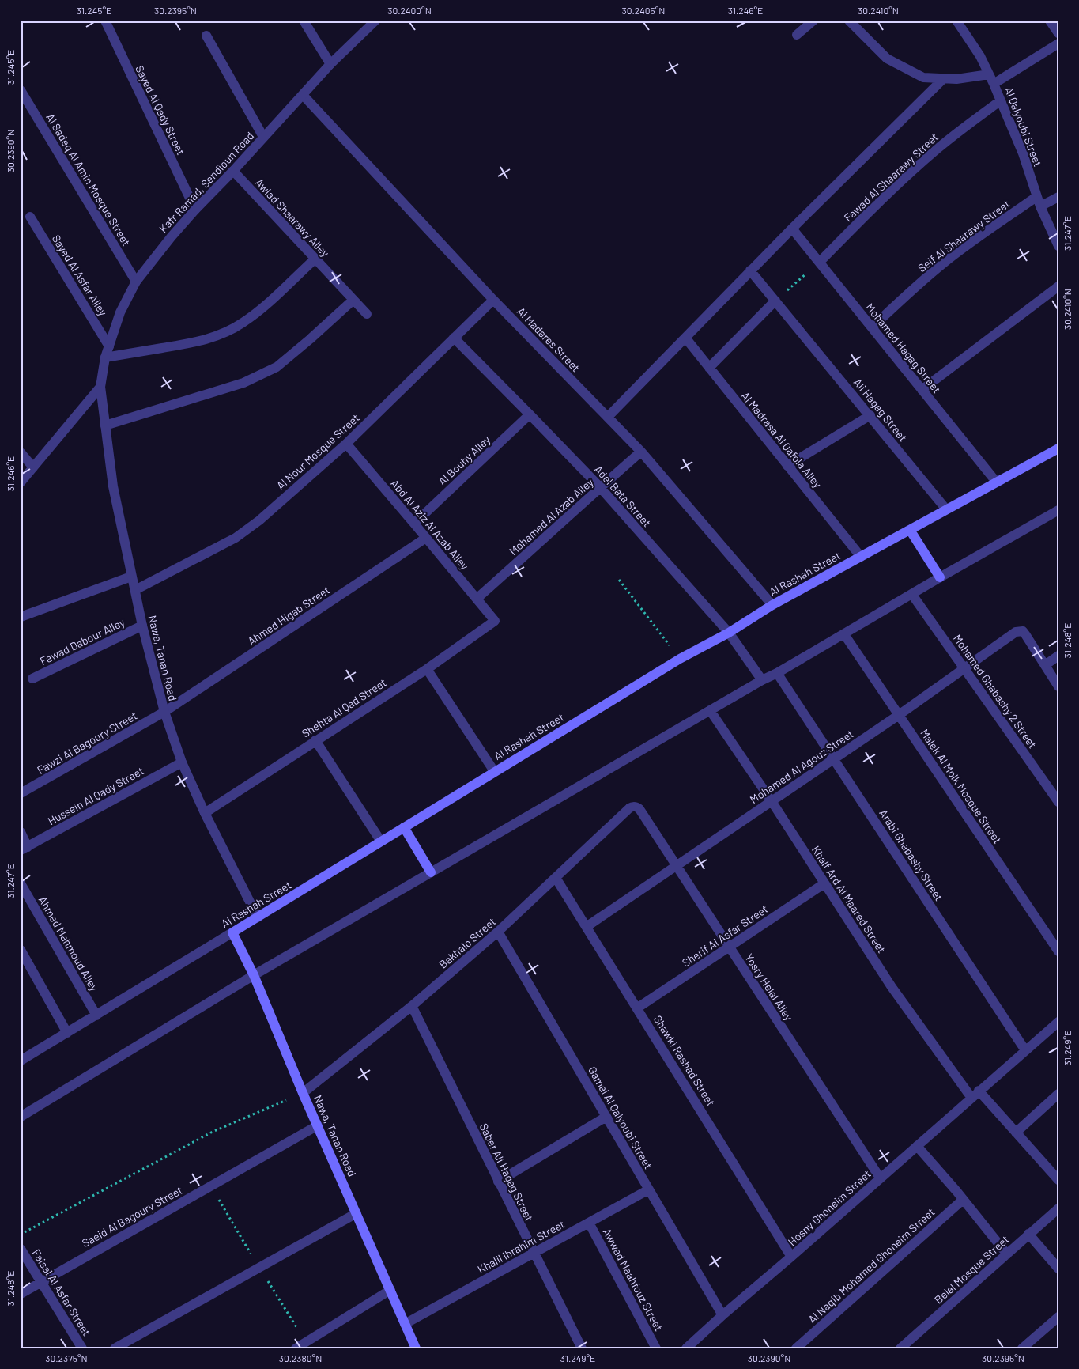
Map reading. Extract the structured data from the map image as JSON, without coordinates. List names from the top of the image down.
{
  "streets": {
    "main road": ["Al Rashah Street", "Nawa, Tanan Road"],
    "street": [
      "Sayed Al Qady Street",
      "Al Qalyoubi Street",
      "Fawad Al Shaarawy Street",
      "Al Sadeq Al Amin Mosque Street",
      "Kafr Ramad, Sendioun Road",
      "Awlad Shaarawy Alley",
      "Seif Al Shaarawy Street",
      "Sayed Al Asfar Alley",
      "Al Madares Street",
      "Mohamed Hagag Street",
      "Ali Hagag Street",
      "Al Madrasa Al Qafola Alley",
      "Al Nour Mosque Street",
      "Al Bouhy Alley",
      "Adel Bata Street",
      "Mohamed Al Azab Alley",
      "Abd Al Aziz Al Azab Alley",
      "Ahmed Higab Street",
      "Fawad Dabour Alley",
      "Mohamed Ghabashy 2 Street",
      "Shehta Al Qad Street",
      "Fawzi Al Bagoury Street",
      "Mohamed Al Agouz Street",
      "Malek Al Molk Mosque Street",
      "Hussein Al Qady Street",
      "Arabi Ghabashy Street",
      "Khalf Ard Al Maared Street",
      "Sherif Al Asfar Street",
      "Bakhalo Street",
      "Ahmed Mahmoud Alley",
      "Yosry Helal Alley",
      "Shawki Rashad Street",
      "Gamal Al Qalyoubi Street",
      "Saber Ali Hagag Street",
      "Hosny Ghoneim Street",
      "Saeid Al Bagoury Street",
      "Khalil Ibrahim Street",
      "Al Naqib Mohamed Ghoneim Street",
      "Belal Mosque Street",
      "Awwad Maahfouz Street",
      "Faisal Al Asfar Street"
    ]
  },
  "crossings": [
    ["Sayed Al Qady Street", "Kafr Ramad, Sendioun Road"],
    ["Al Qalyoubi Street", "Fawad Al Shaarawy Street"],
    ["Al Qalyoubi Street", "Seif Al Shaarawy Street"],
    ["Fawad Al Shaarawy Street", "Mohamed Hagag Street"],
    ["Al Sadeq Al Amin Mosque Street", "Kafr Ramad, Sendioun Road"],
    ["Kafr Ramad, Sendioun Road", "Awlad Shaarawy Alley"],
    ["Kafr Ramad, Sendioun Road", "Sayed Al Asfar Alley"],
    ["Kafr Ramad, Sendioun Road", "Al Madares Street"],
    ["Kafr Ramad, Sendioun Road", "Nawa, Tanan Road"],
    ["Seif Al Shaarawy Street", "Mohamed Hagag Street"],
    ["Al Madares Street", "Al Nour Mosque Street"],
    ["Al Madares Street", "Mohamed Al Azab Alley"],
    ["Al Madares Street", "Al Rashah Street"],
    ["Mohamed Hagag Street", "Al Rashah Street"],
    ["Ali Hagag Street", "Al Rashah Street"],
    ["Al Madrasa Al Qafola Alley", "Al Rashah Street"],
    ["Al Nour Mosque Street", "Adel Bata Street"],
    ["Al Nour Mosque Street", "Abd Al Aziz Al Azab Alley"],
    ["Al Nour Mosque Street", "Nawa, Tanan Road"],
    ["Al Bouhy Alley", "Adel Bata Street"],
    ["Al Bouhy Alley", "Abd Al Aziz Al Azab Alley"],
    ["Adel Bata Street", "Mohamed Al Azab Alley"],
    ["Adel Bata Street", "Al Rashah Street"],
    ["Mohamed Al Azab Alley", "Abd Al Aziz Al Azab Alley"],
    ["Abd Al Aziz Al Azab Alley", "Ahmed Higab Street"],
    ["Abd Al Aziz Al Azab Alley", "Shehta Al Qad Street"],
    ["Al Rashah Street", "Nawa, Tanan Road"],
    ["Al Rashah Street", "Ahmed Mahmoud Alley"],
    ["Ahmed Higab Street", "Nawa, Tanan Road"],
    ["Ahmed Higab Street", "Fawzi Al Bagoury Street"],
    ["Fawad Dabour Alley", "Nawa, Tanan Road"],
    ["Nawa, Tanan Road", "Shehta Al Qad Street"],
    ["Nawa, Tanan Road", "Fawzi Al Bagoury Street"],
    ["Nawa, Tanan Road", "Hussein Al Qady Street"],
    ["Nawa, Tanan Road", "Bakhalo Street"],
    ["Nawa, Tanan Road", "Saeid Al Bagoury Street"],
    ["Nawa, Tanan Road", "Khalil Ibrahim Street"],
    ["Mohamed Ghabashy 2 Street", "Mohamed Al Agouz Street"],
    ["Mohamed Al Agouz Street", "Malek Al Molk Mosque Street"],
    ["Mohamed Al Agouz Street", "Arabi Ghabashy Street"],
    ["Mohamed Al Agouz Street", "Khalf Ard Al Maared Street"],
    ["Mohamed Al Agouz Street", "Yosry Helal Alley"],
    ["Mohamed Al Agouz Street", "Shawki Rashad Street"],
    ["Arabi Ghabashy Street", "Hosny Ghoneim Street"],
    ["Khalf Ard Al Maared Street", "Sherif Al Asfar Street"],
    ["Khalf Ard Al Maared Street", "Hosny Ghoneim Street"],
    ["Sherif Al Asfar Street", "Yosry Helal Alley"],
    ["Sherif Al Asfar Street", "Shawki Rashad Street"],
    ["Bakhalo Street", "Yosry Helal Alley"],
    ["Bakhalo Street", "Shawki Rashad Street"],
    ["Bakhalo Street", "Gamal Al Qalyoubi Street"],
    ["Bakhalo Street", "Saber Ali Hagag Street"],
    ["Yosry Helal Alley", "Hosny Ghoneim Street"],
    ["Shawki Rashad Street", "Hosny Ghoneim Street"],
    ["Gamal Al Qalyoubi Street", "Hosny Ghoneim Street"],
    ["Gamal Al Qalyoubi Street", "Khalil Ibrahim Street"],
    ["Saber Ali Hagag Street", "Khalil Ibrahim Street"],
    ["Saeid Al Bagoury Street", "Faisal Al Asfar Street"],
    ["Khalil Ibrahim Street", "Awwad Maahfouz Street"]
  ],
  "coordinates": [
    "31.245°E",
    "30.2395°N",
    "30.2400°N",
    "30.2405°N",
    "31.246°E",
    "30.2410°N",
    "30.2390°N",
    "31.247°E",
    "31.248°E",
    "31.249°E",
    "30.2375°N",
    "30.2380°N"
  ]
}
